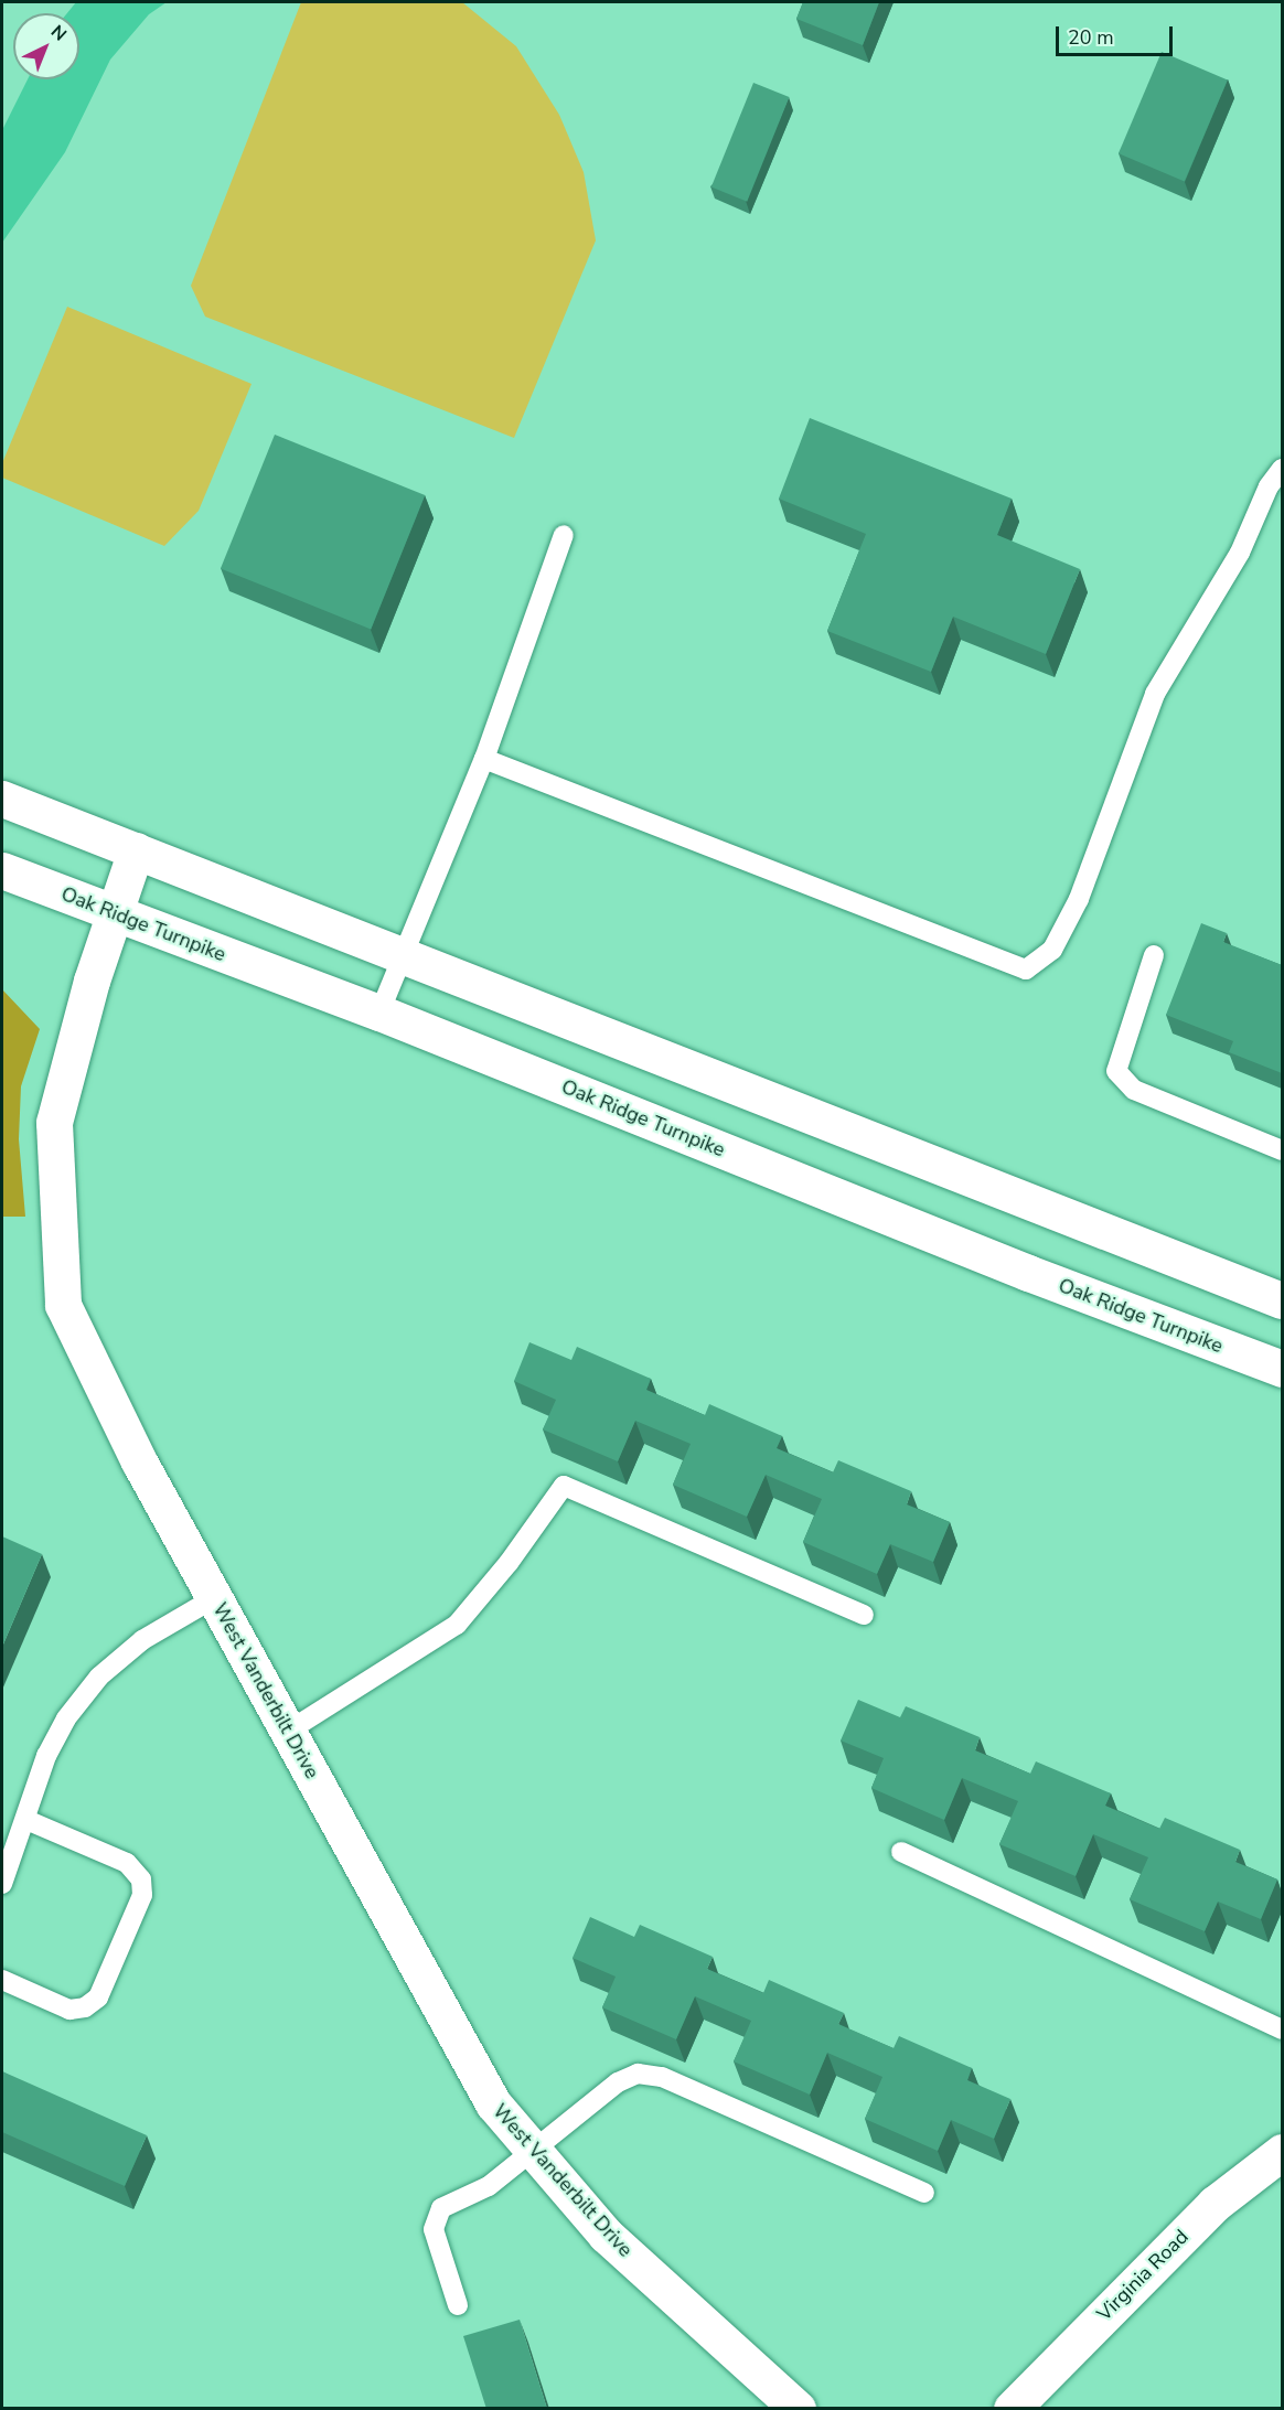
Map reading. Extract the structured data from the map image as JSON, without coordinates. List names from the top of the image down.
{
  "streets": {
    "main road": ["Oak Ridge Turnpike", "West Vanderbilt Drive", "Virginia Road"]
  },
  "crossings": [
    ["Oak Ridge Turnpike", "West Vanderbilt Drive"]
  ],
  "scale_bar": "20 m",
  "north": "top right"
}
